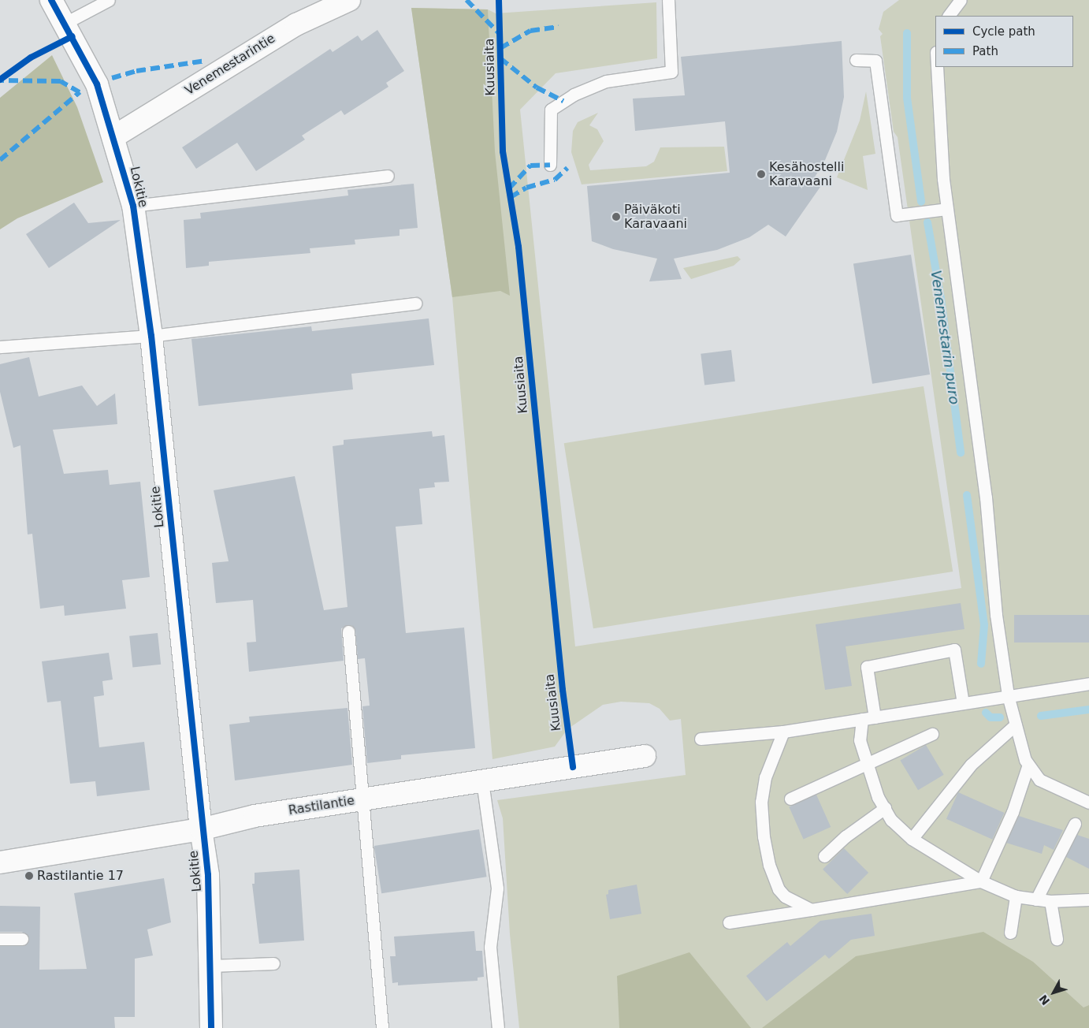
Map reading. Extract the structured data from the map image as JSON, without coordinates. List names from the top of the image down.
{
  "streets": {
    "street": ["Venemestarintie", "Lokitie", "Rastilantie"],
    "cycle path": ["Kuusiaita"]
  },
  "crossings": [
    ["Venemestarintie", "Lokitie"],
    ["Lokitie", "Rastilantie"]
  ],
  "water": ["Venemestarin puro"],
  "places": ["Kesähostelli Karavaani", "Päiväkoti Karavaani", "Rastilantie 17"],
  "legend": ["Cycle path", "Path"],
  "north": "bottom left"
}
